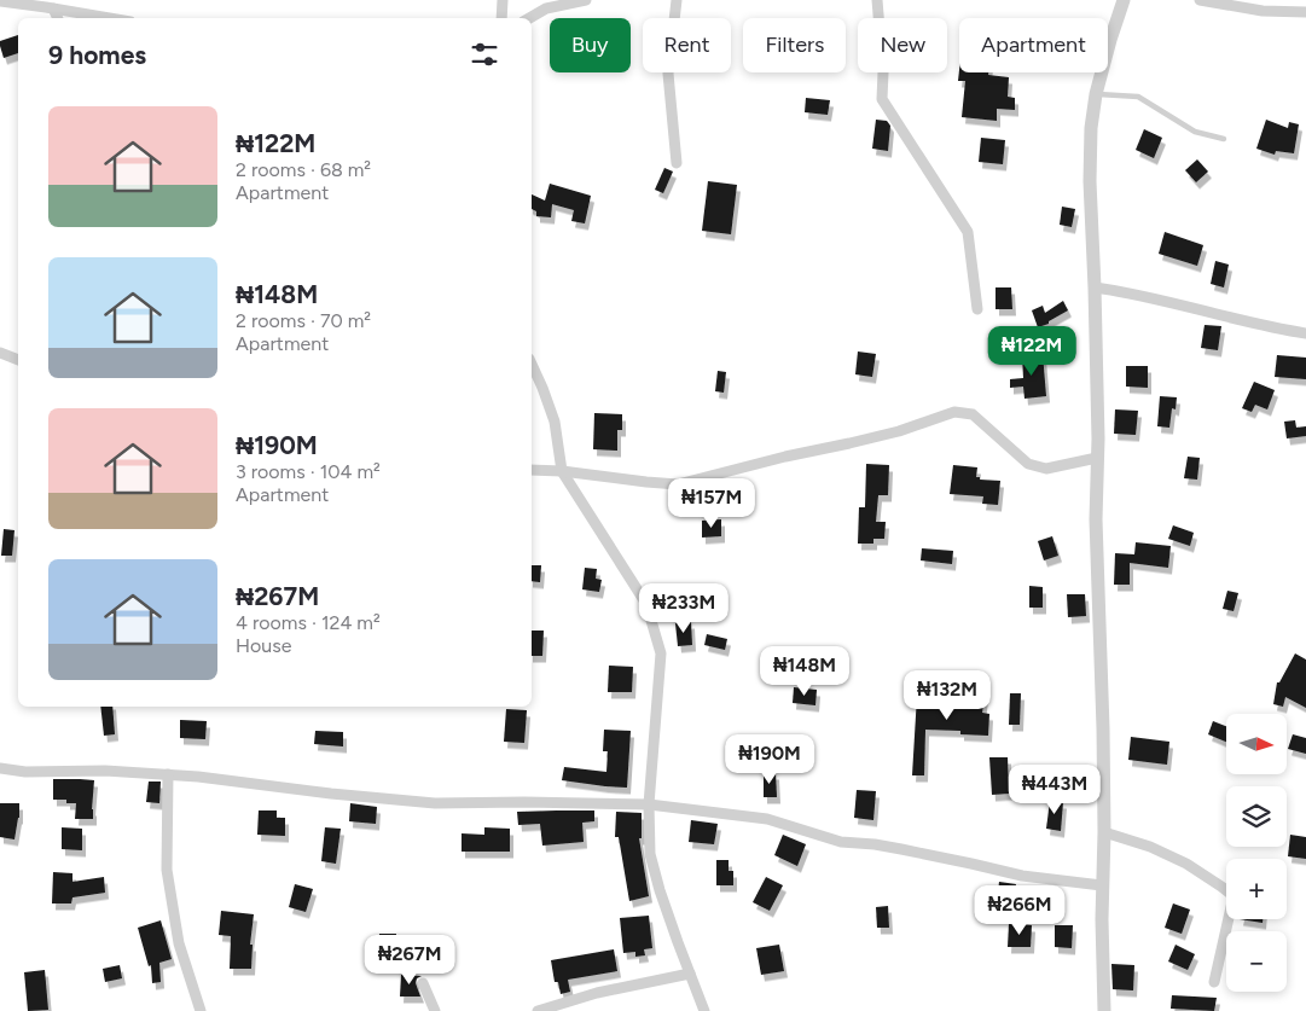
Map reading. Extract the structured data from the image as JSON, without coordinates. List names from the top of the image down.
{
  "north": "right",
  "page": {
    "chip": [
      "Buy",
      "Rent",
      "Filters",
      "New",
      "Apartment"
    ],
    "heading": "9 homes",
    "list": [
      {
        "name": "₦122M",
        "note": "2 rooms · 68 m² · Apartment"
      },
      {
        "name": "₦148M",
        "note": "2 rooms · 70 m² · Apartment"
      },
      {
        "name": "₦190M",
        "note": "3 rooms · 104 m² · Apartment"
      },
      {
        "name": "₦267M",
        "note": "4 rooms · 124 m² · House"
      }
    ],
    "price": [
      "₦122M",
      "₦157M",
      "₦233M",
      "₦148M",
      "₦132M",
      "₦190M",
      "₦443M",
      "₦266M",
      "₦267M"
    ],
    "map_buttons": ["+", "−"]
  }
}
